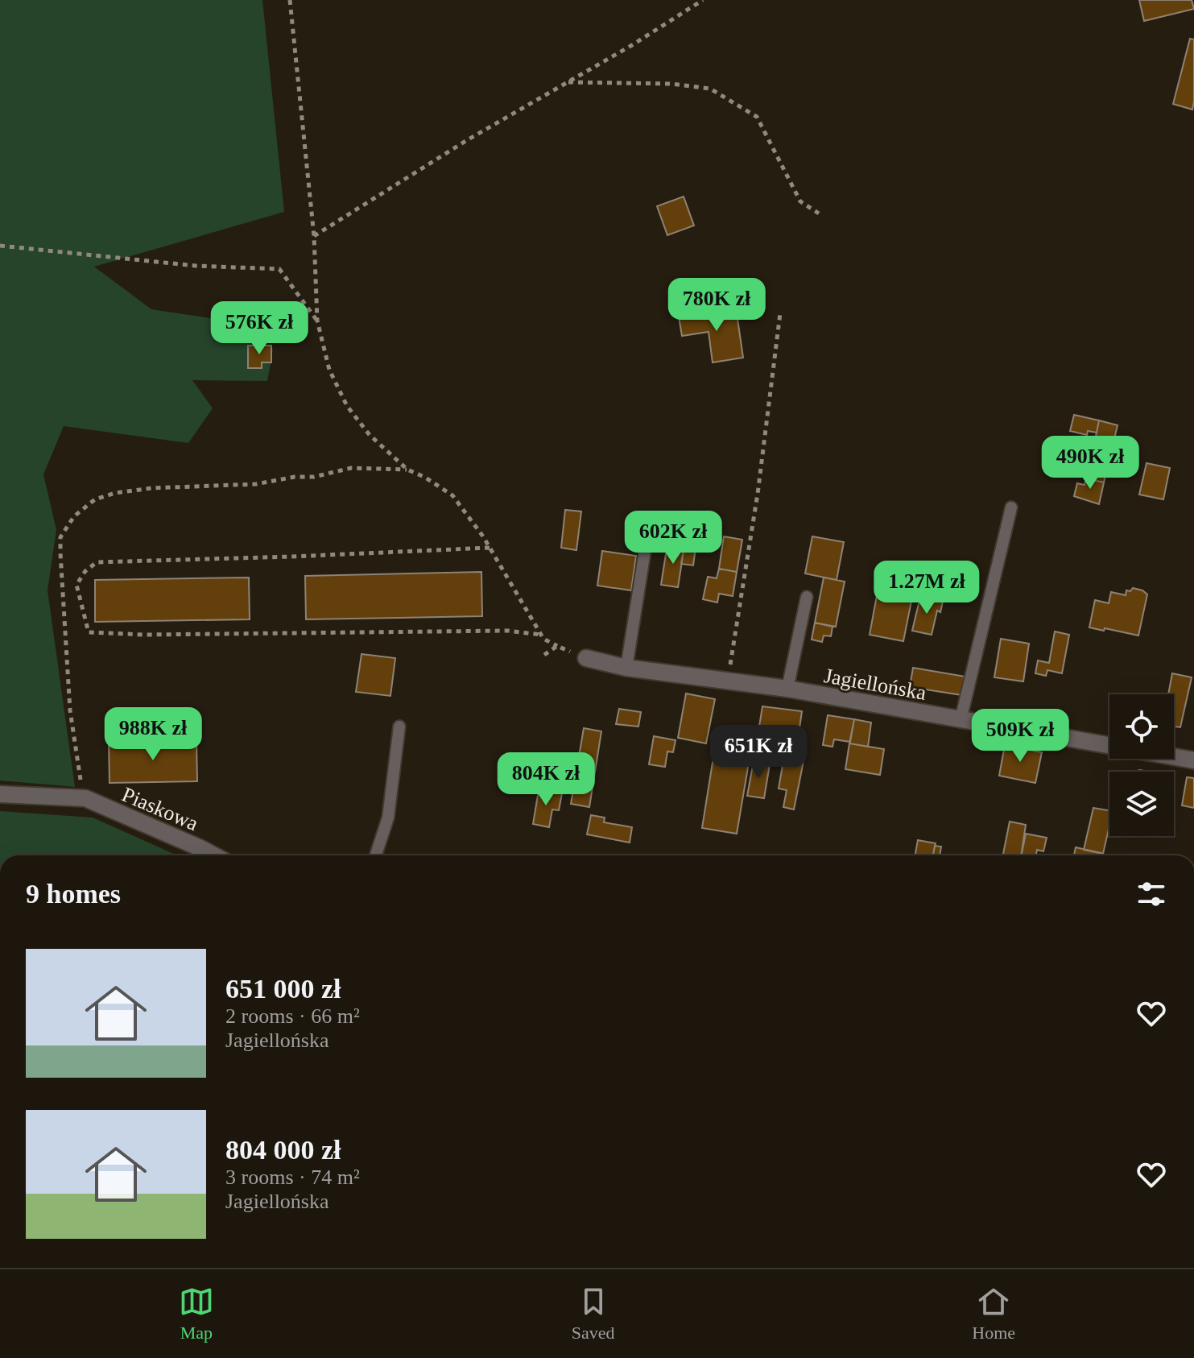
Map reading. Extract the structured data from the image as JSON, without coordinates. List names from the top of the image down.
{
  "streets": {
    "street": ["Jagiellońska", "Piaskowa"]
  },
  "page": {
    "price": [
      "780K zł",
      "576K zł",
      "490K zł",
      "602K zł",
      "1.27M zł",
      "988K zł",
      "509K zł",
      "651K zł",
      "804K zł"
    ],
    "heading": "9 homes",
    "list": [
      {
        "name": "651 000 zł",
        "note": "2 rooms · 66 m² · Jagiellońska"
      },
      {
        "name": "804 000 zł",
        "note": "3 rooms · 74 m² · Jagiellońska"
      }
    ],
    "tabs": ["Map", "Saved", "Home"]
  }
}
